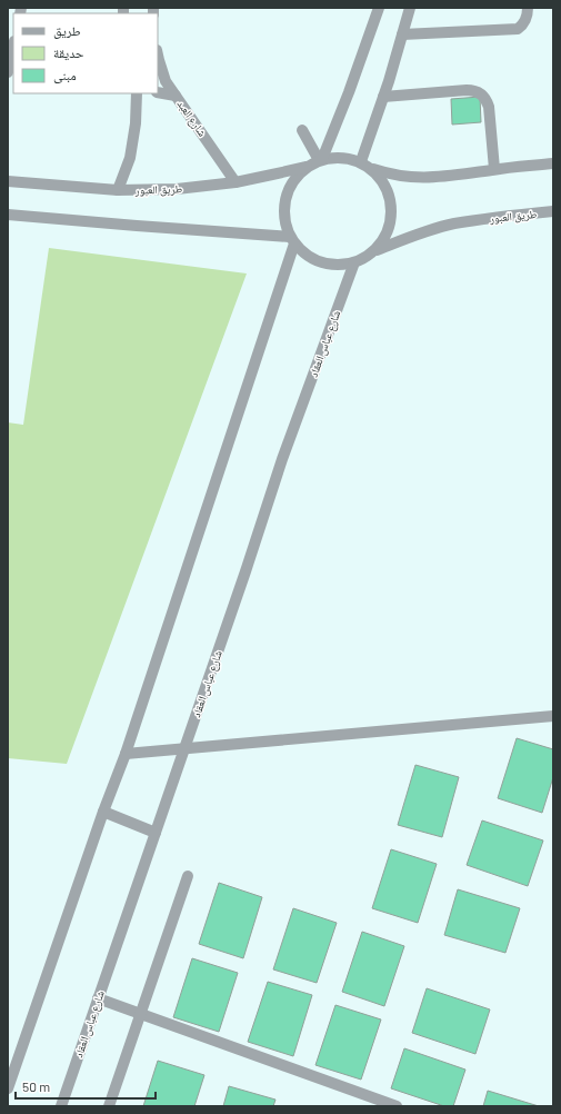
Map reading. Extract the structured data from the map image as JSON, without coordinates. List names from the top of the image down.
{
  "streets": {
    "street": ["شارع العبد", "طريق العبور", "شارع عباس العقاد"]
  },
  "crossings": [
    ["شارع العبد", "طريق العبور"],
    ["طريق العبور", "شارع عباس العقاد"]
  ],
  "legend": ["طريق", "حديقة", "مبنى"],
  "scale_bar": "50 m"
}
